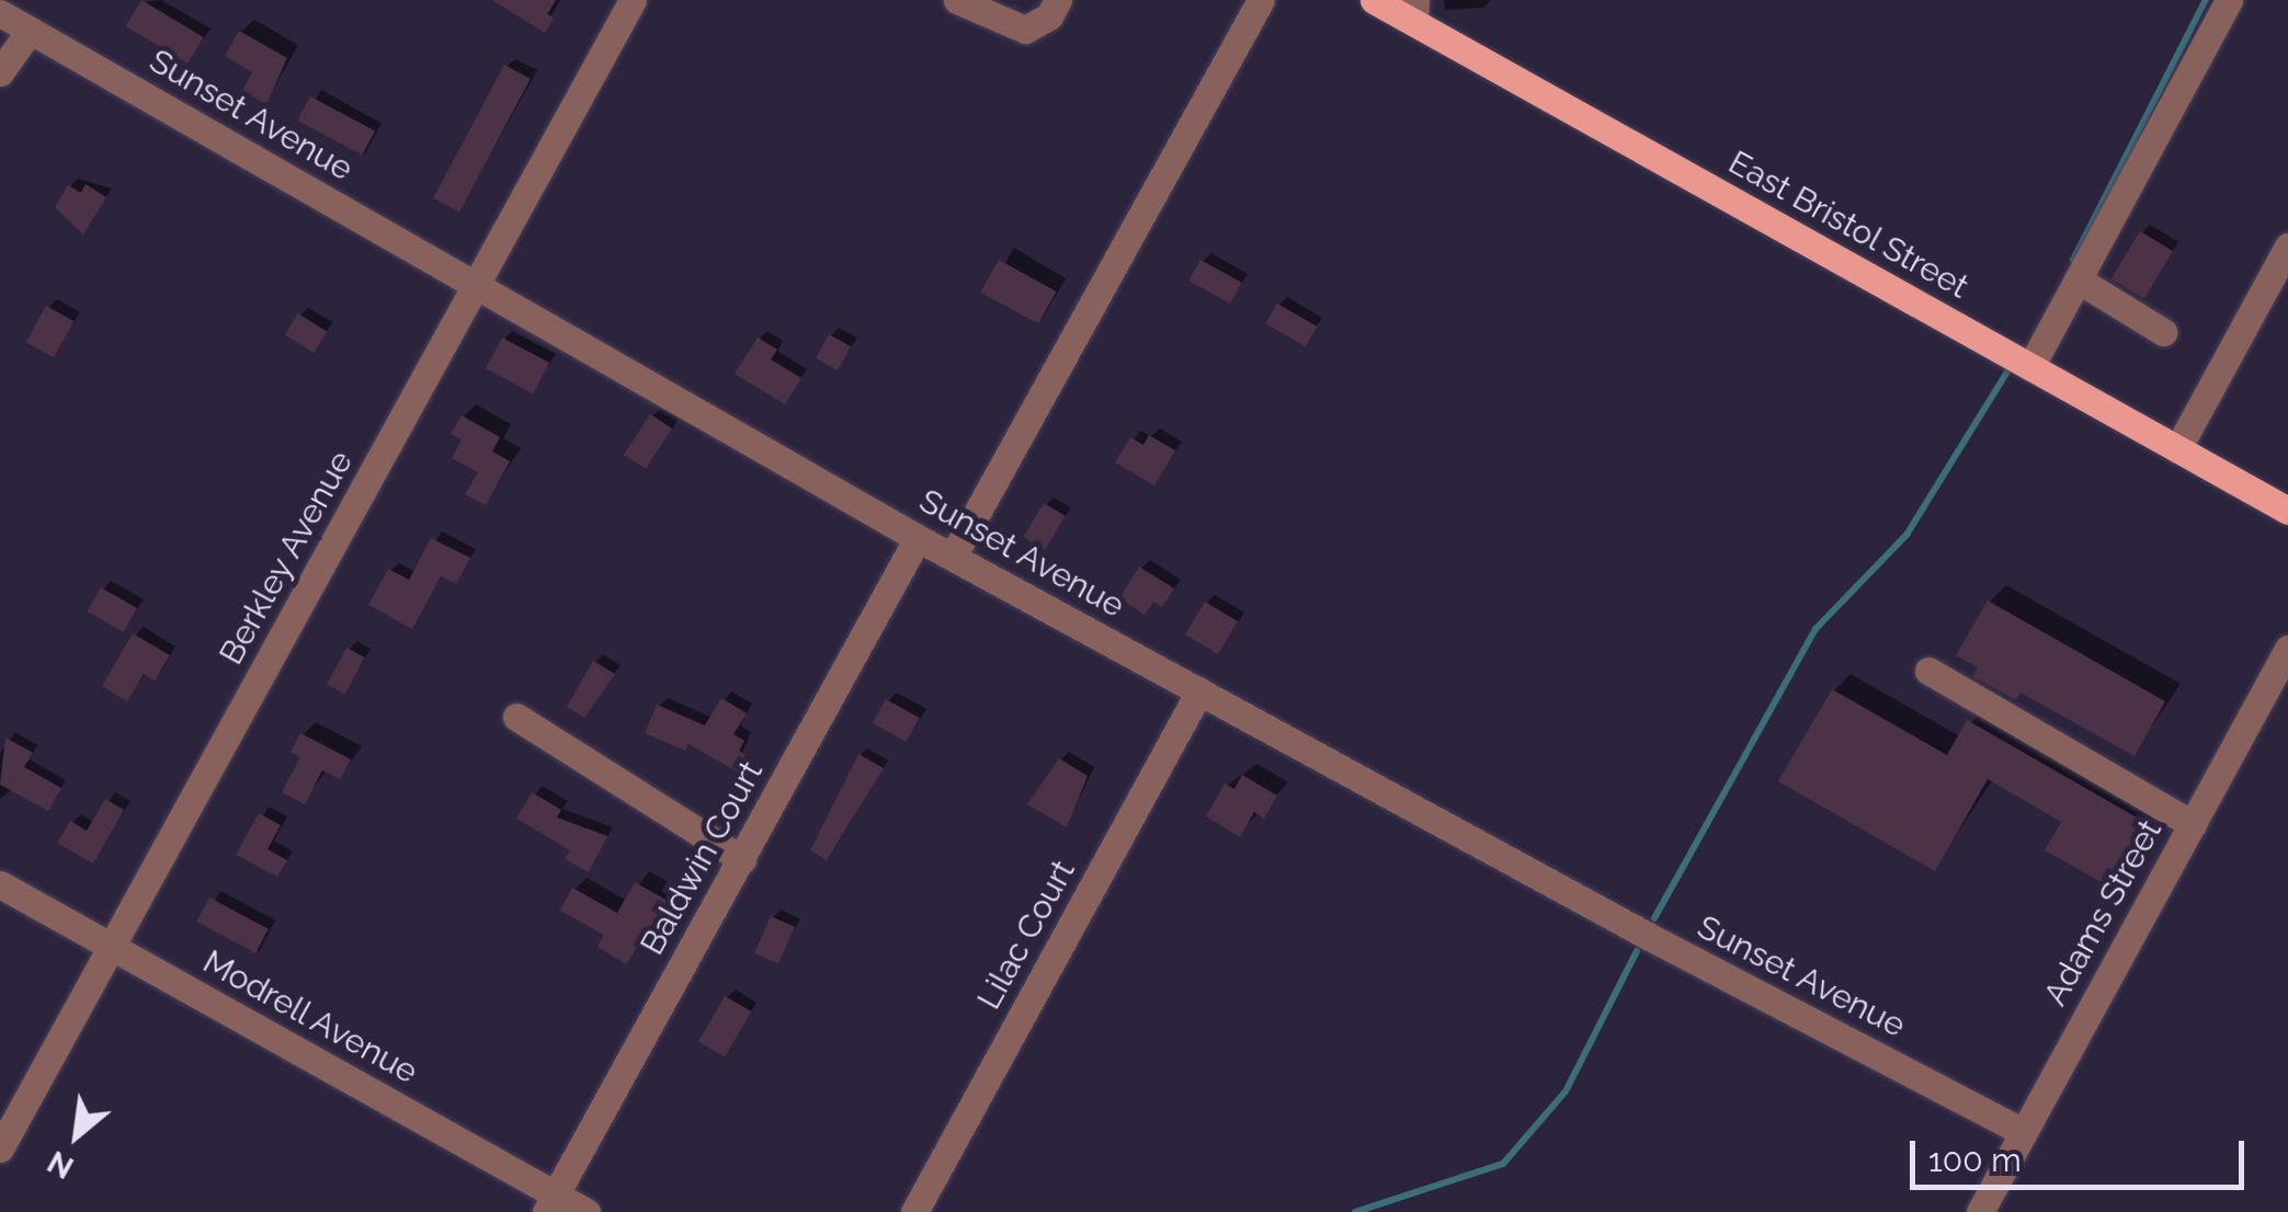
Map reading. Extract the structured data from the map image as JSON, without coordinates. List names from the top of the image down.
{
  "streets": {
    "main road": ["East Bristol Street"],
    "street": [
      "Sunset Avenue",
      "Berkley Avenue",
      "Baldwin Court",
      "Adams Street",
      "Lilac Court",
      "Modrell Avenue"
    ]
  },
  "crossings": [
    ["Sunset Avenue", "Berkley Avenue"],
    ["Sunset Avenue", "Baldwin Court"],
    ["Sunset Avenue", "Adams Street"],
    ["Sunset Avenue", "Lilac Court"],
    ["Berkley Avenue", "Modrell Avenue"],
    ["Baldwin Court", "Modrell Avenue"]
  ],
  "scale_bar": "100 m",
  "north": "bottom left"
}
